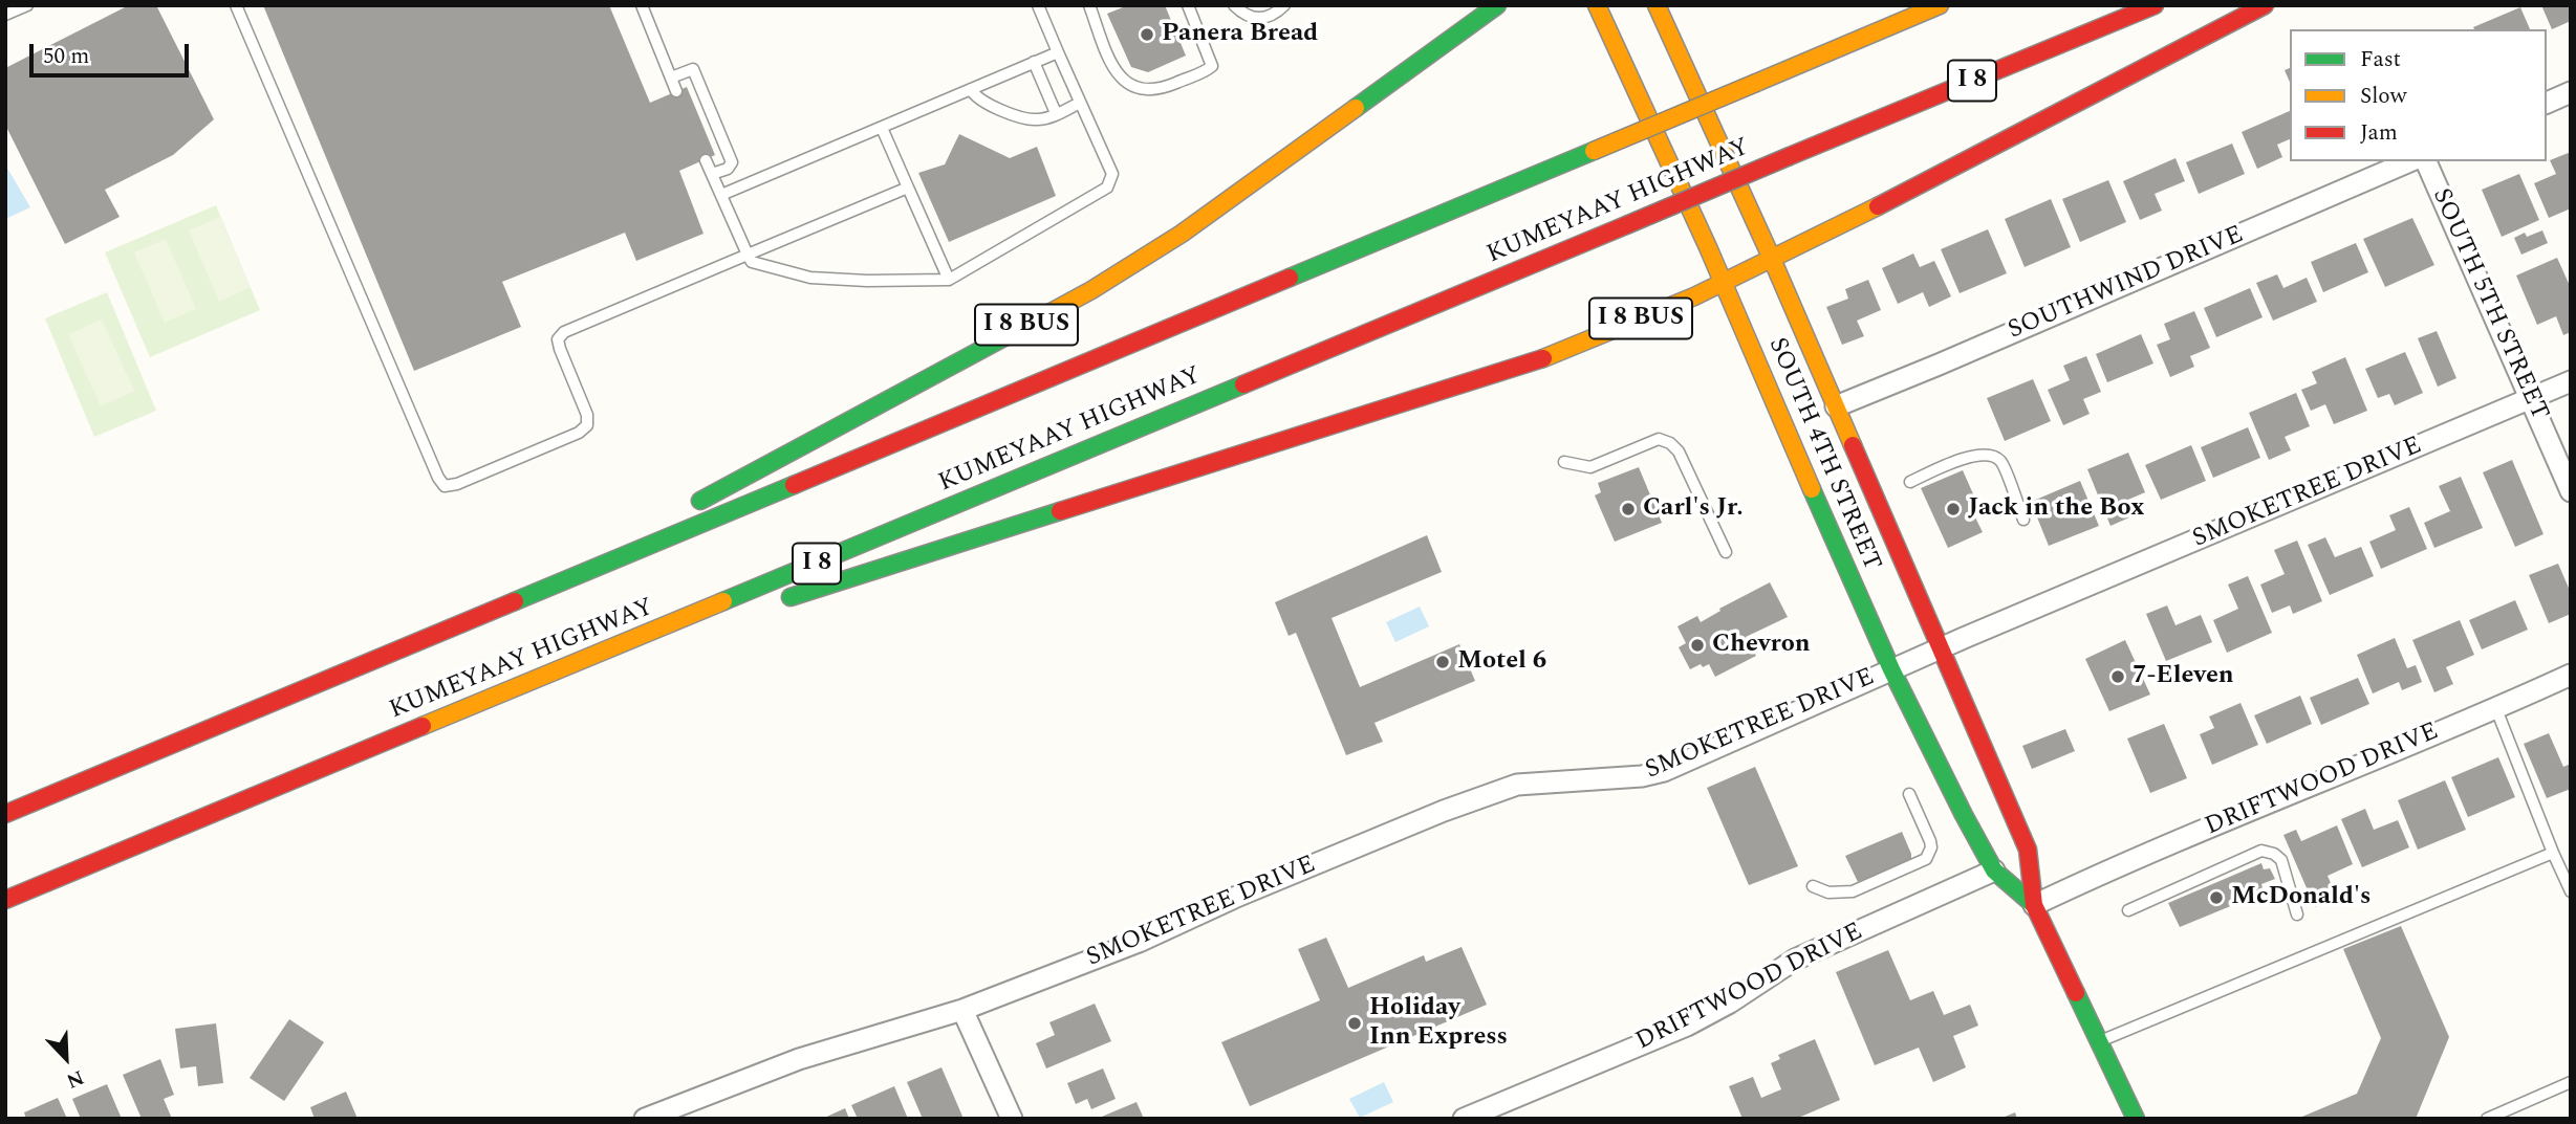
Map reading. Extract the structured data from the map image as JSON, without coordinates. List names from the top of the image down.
{
  "streets": {
    "main road": [
      "I 8",
      "KUMEYAAY HIGHWAY",
      "I 8 BUS",
      "SOUTH 4TH STREET"
    ],
    "street": [
      "SOUTHWIND DRIVE",
      "SOUTH 5TH STREET",
      "SMOKETREE DRIVE",
      "DRIFTWOOD DRIVE"
    ]
  },
  "crossings": [
    ["SOUTHWIND DRIVE", "SOUTH 4TH STREET"],
    ["SOUTH 5TH STREET", "SMOKETREE DRIVE"],
    ["I 8 BUS", "SOUTH 4TH STREET"],
    ["SOUTH 4TH STREET", "SMOKETREE DRIVE"],
    ["SOUTH 4TH STREET", "DRIFTWOOD DRIVE"]
  ],
  "places": [
    "Panera Bread",
    "Carl's Jr.",
    "Jack in the Box",
    "Chevron",
    "Motel 6",
    "7-Eleven",
    "McDonald's",
    "Holiday Inn Express"
  ],
  "legend": ["Fast", "Slow", "Jam"],
  "scale_bar": "50 m",
  "north": "bottom right"
}
